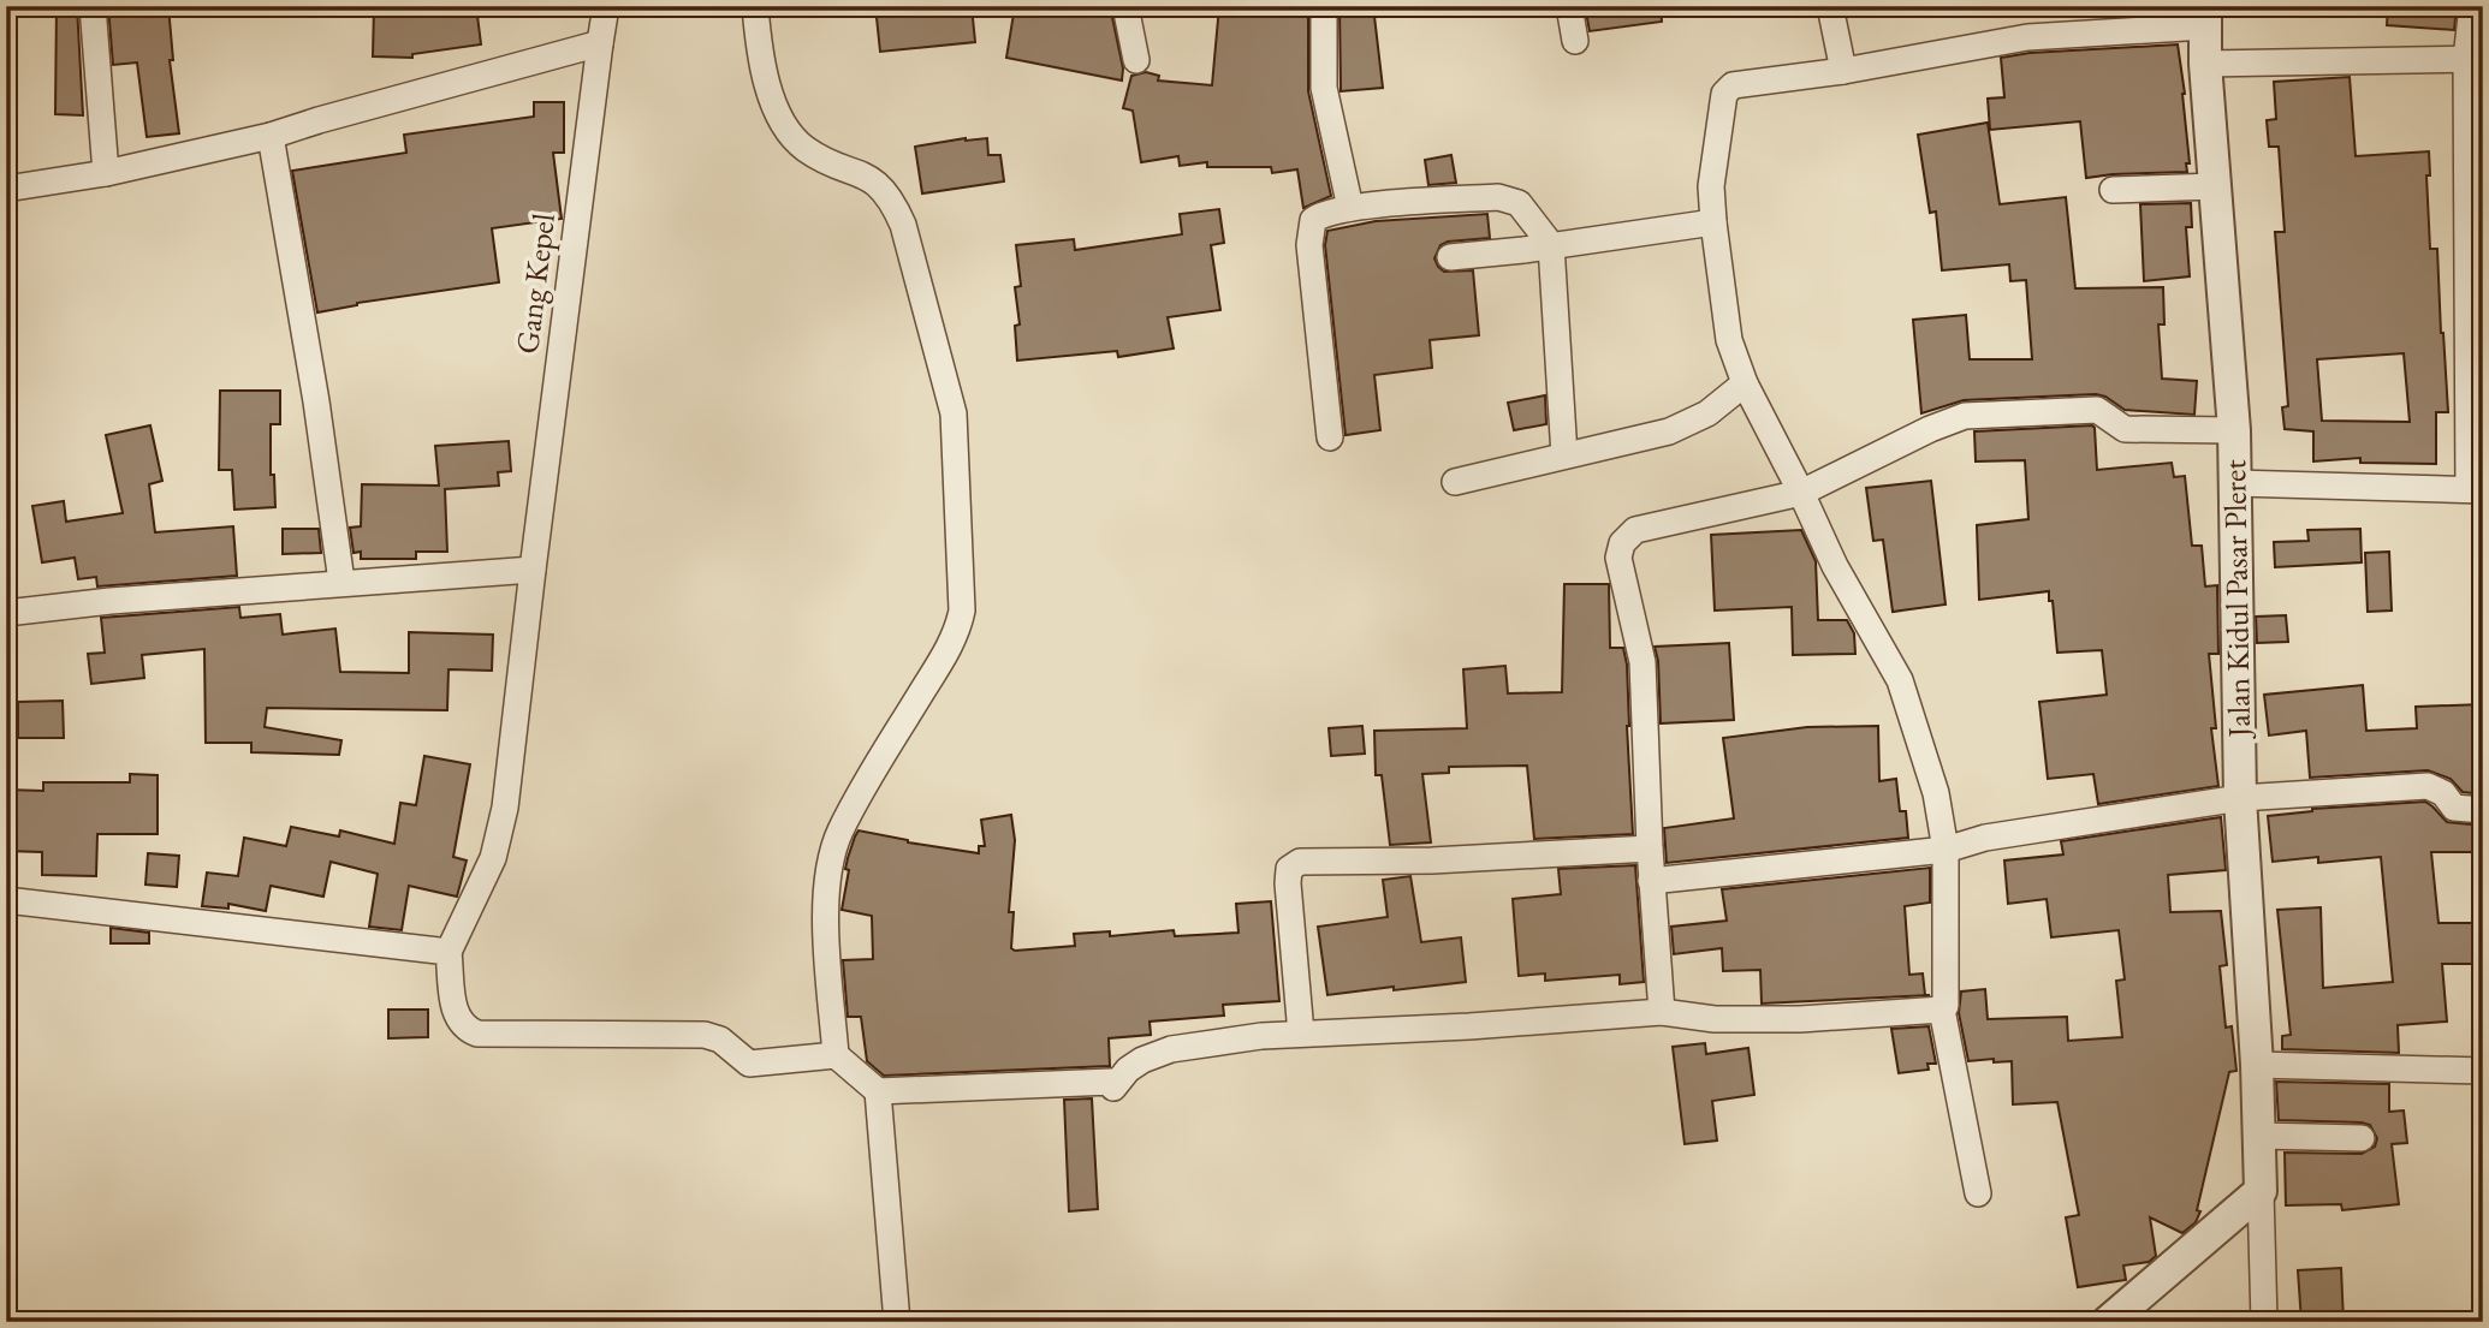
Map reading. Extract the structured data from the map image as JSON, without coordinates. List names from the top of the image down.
{
  "streets": {
    "street": ["Gang Kepel", "Jalan Kidul Pasar Pleret"]
  }
}
